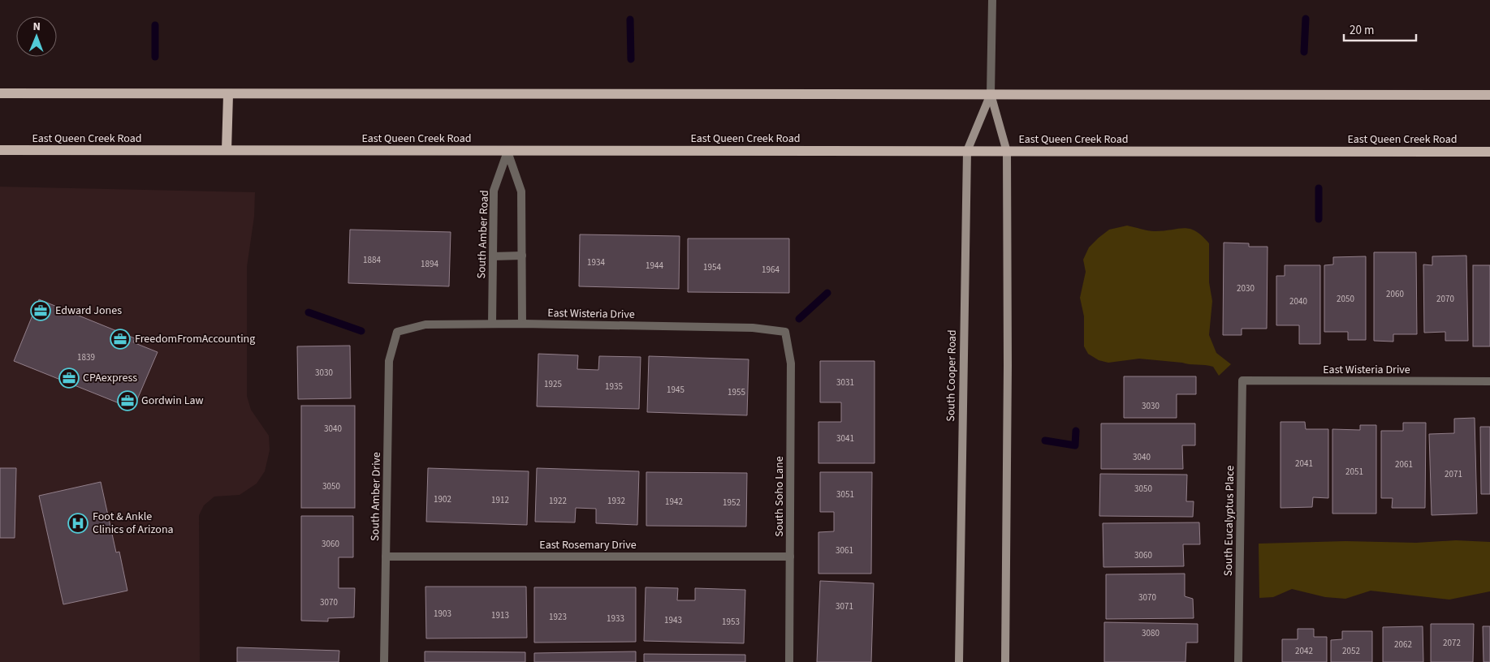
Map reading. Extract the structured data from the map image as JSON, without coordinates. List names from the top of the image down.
{
  "streets": {
    "main road": ["East Queen Creek Road", "South Cooper Road"],
    "street": [
      "South Amber Road",
      "East Wisteria Drive",
      "South Amber Drive",
      "South Soho Lane",
      "South Eucalyptus Place",
      "East Rosemary Drive"
    ]
  },
  "crossings": [
    ["East Queen Creek Road", "South Amber Road"],
    ["East Queen Creek Road", "South Cooper Road"],
    ["South Amber Road", "East Wisteria Drive"],
    ["East Wisteria Drive", "South Amber Drive"],
    ["East Wisteria Drive", "South Soho Lane"],
    ["East Wisteria Drive", "South Eucalyptus Place"],
    ["South Amber Drive", "East Rosemary Drive"],
    ["South Soho Lane", "East Rosemary Drive"]
  ],
  "places": {
    "office": [
      "Edward Jones",
      "FreedomFromAccounting",
      "CPAexpress",
      "Gordwin Law"
    ],
    "hospital": ["Foot & Ankle Clinics of Arizona"]
  },
  "house_numbers": [
    "1884",
    "1934",
    "1894",
    "1944",
    "1954",
    "1964",
    "2030",
    "2060",
    "2050",
    "2070",
    "2040",
    "1839",
    "3030",
    "3031",
    "1925",
    "1935",
    "1945",
    "1955",
    "3030",
    "3040",
    "3041",
    "3040",
    "2041",
    "2061",
    "2051",
    "2071",
    "3050",
    "3050",
    "3051",
    "1902",
    "1912",
    "1922",
    "1932",
    "1942",
    "1952",
    "3060",
    "3061",
    "3060",
    "3070",
    "3070",
    "3071",
    "1903",
    "1913",
    "1923",
    "1933",
    "1943",
    "1953",
    "3080",
    "2072",
    "2062",
    "2042",
    "2052"
  ],
  "scale_bar": "20 m",
  "north": "top"
}
